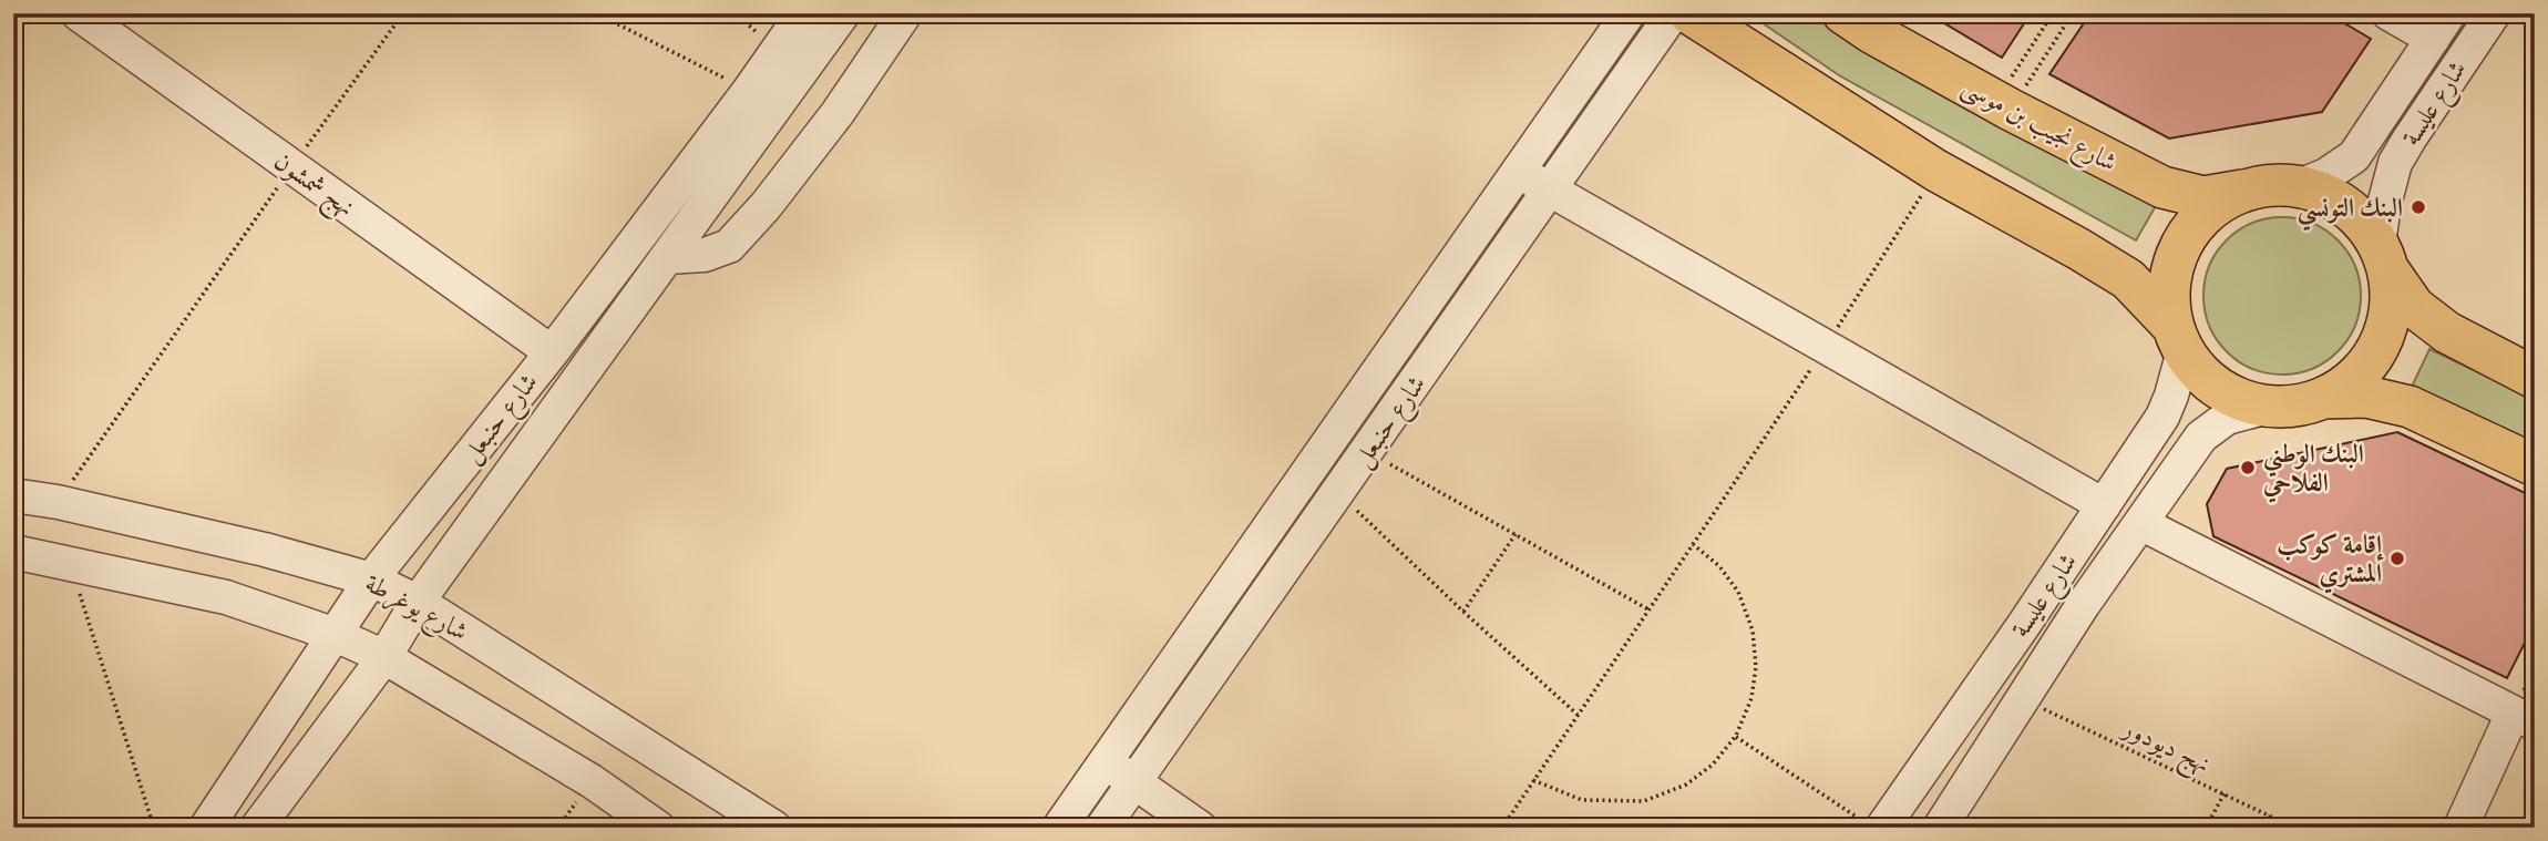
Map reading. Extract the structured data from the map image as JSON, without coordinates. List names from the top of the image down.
{
  "streets": {
    "main road": ["شارع نجيب بن موسى"],
    "street": [
      "شارع عليسة",
      "نهج شمشون",
      "شارع حنبعل",
      "شارع يوغرطة"
    ],
    "path": ["نهج ديودور"]
  },
  "crossings": [
    ["شارع عليسة", "شارع نجيب بن موسى"],
    ["شارع عليسة", "نهج ديودور"],
    ["نهج شمشون", "شارع حنبعل"],
    ["شارع حنبعل", "شارع يوغرطة"]
  ],
  "places": ["البنك التونسي", "البنك الوطني الفلاحي", "إقامة كوكب المشتري"]
}
